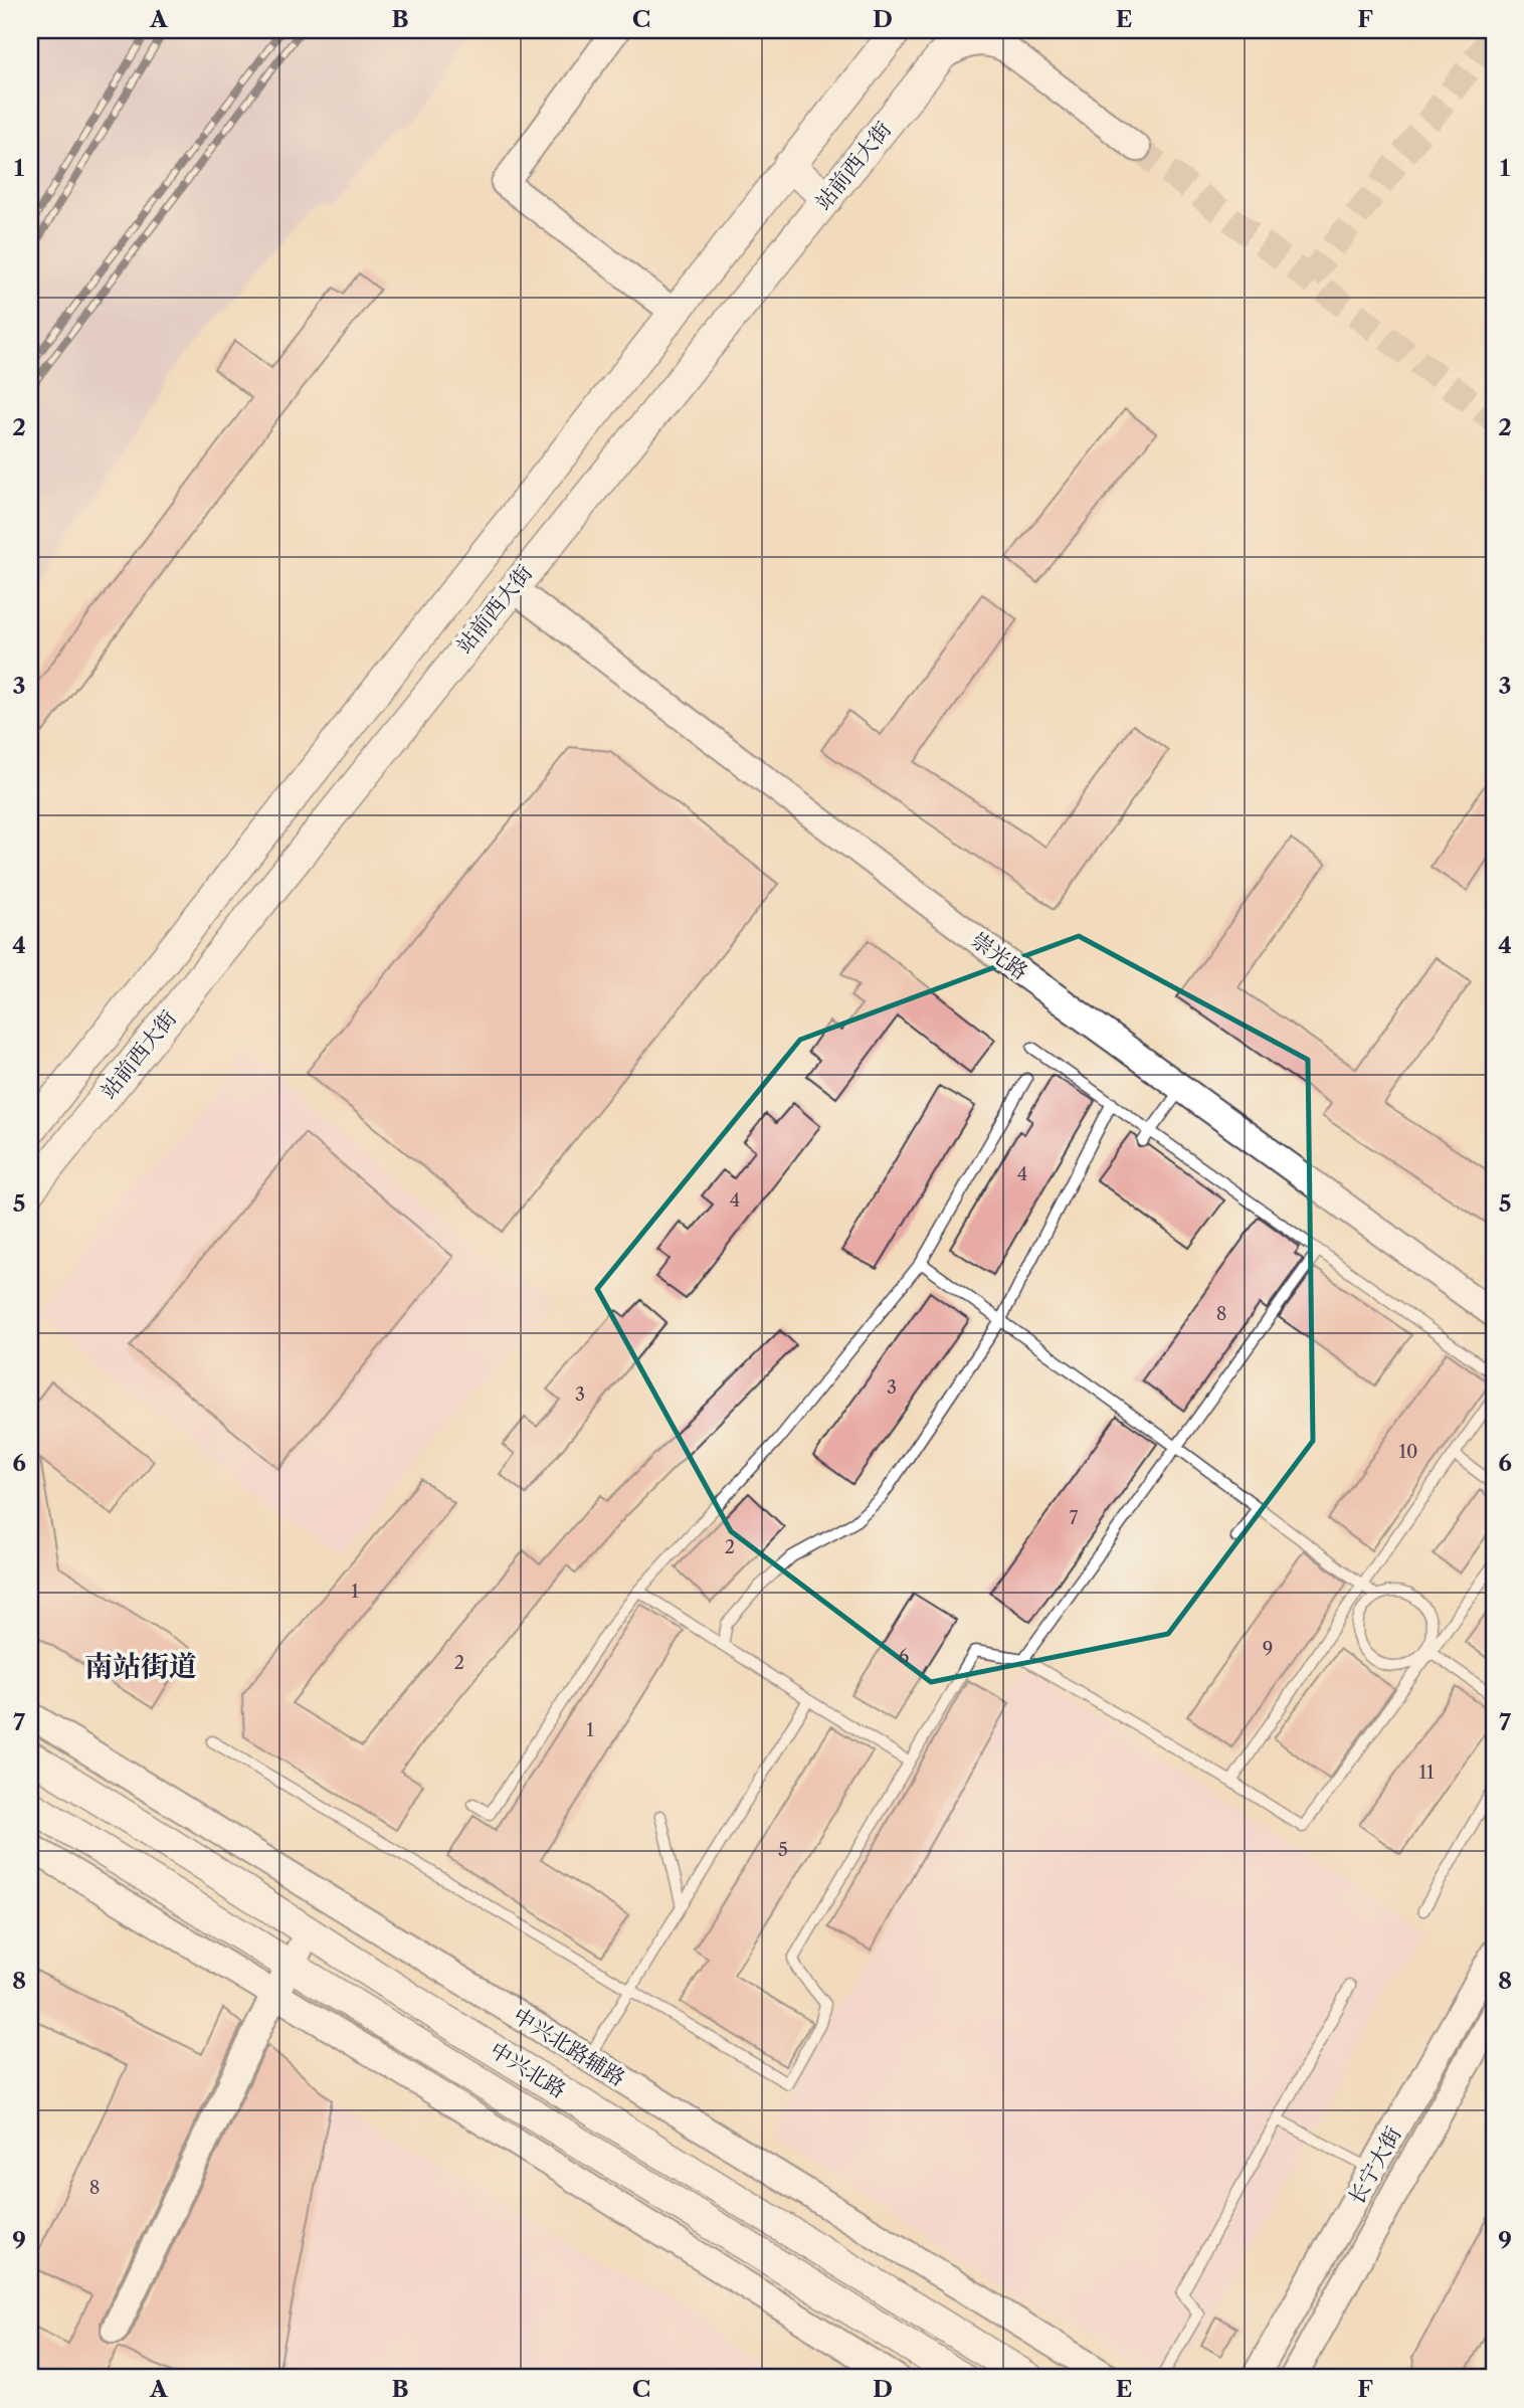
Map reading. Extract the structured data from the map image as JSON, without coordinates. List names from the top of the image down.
{
  "streets": {
    "main road": ["站前西大街", "中兴北路"],
    "street": ["崇光路", "中兴北路辅路", "长宁大街"]
  },
  "crossings": [
    ["站前西大街", "崇光路"]
  ],
  "districts": ["南站街道"],
  "house_numbers": [
    "4",
    "4",
    "8",
    "3",
    "3",
    "10",
    "7",
    "2",
    "1",
    "9",
    "6",
    "2",
    "1",
    "11",
    "5",
    "8"
  ],
  "grid": {
    "columns": [
      "A",
      "B",
      "C",
      "D",
      "E",
      "F"
    ],
    "rows": [
      "1",
      "2",
      "3",
      "4",
      "5",
      "6",
      "7",
      "8",
      "9"
    ]
  }
}
